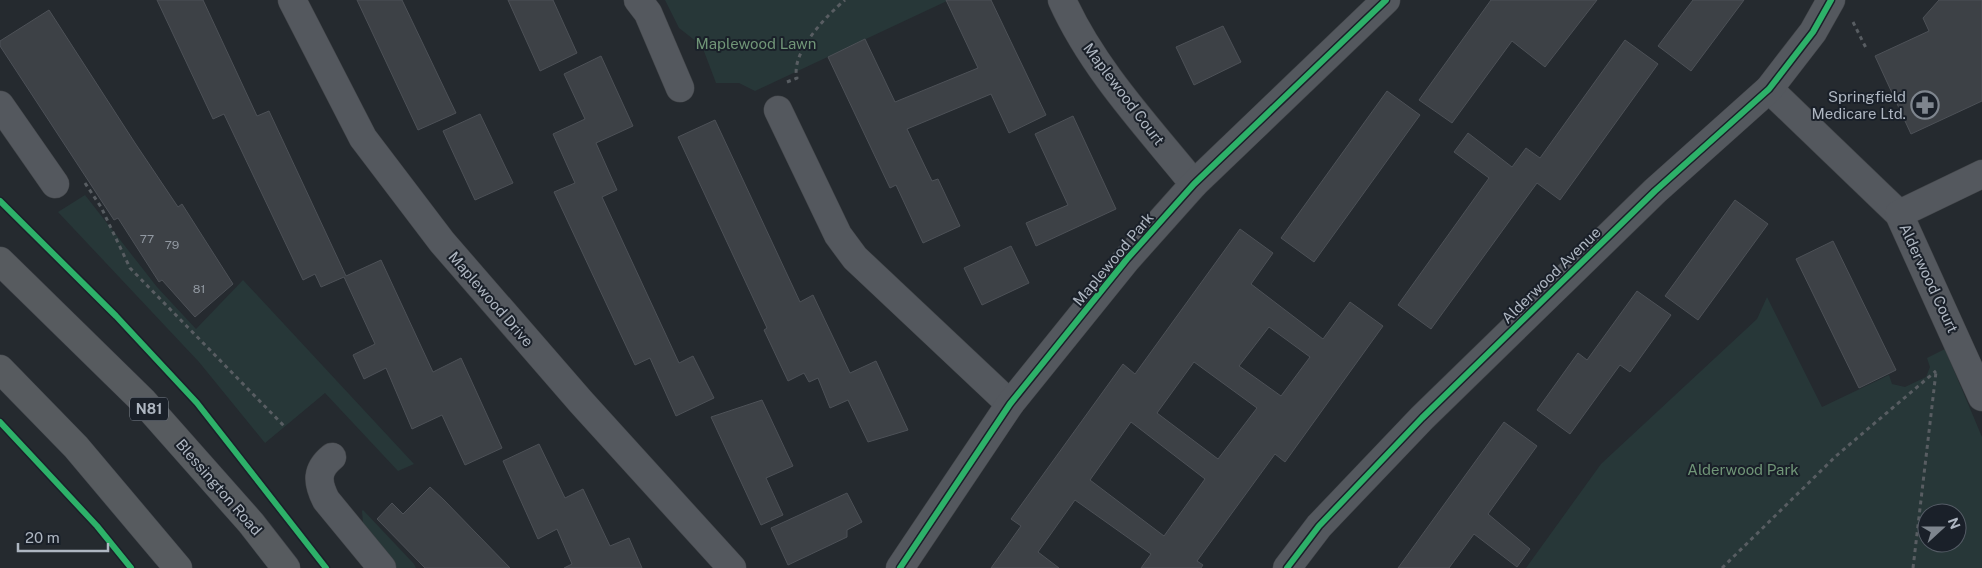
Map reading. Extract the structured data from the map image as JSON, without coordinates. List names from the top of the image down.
{
  "streets": {
    "main road": ["N81", "Blessington Road"],
    "street": [
      "Maplewood Court",
      "Maplewood Park",
      "Alderwood Avenue",
      "Alderwood Court",
      "Maplewood Drive"
    ]
  },
  "crossings": [
    ["Maplewood Court", "Maplewood Park"],
    ["Alderwood Avenue", "Alderwood Court"]
  ],
  "parks": ["Maplewood Lawn", "Alderwood Park"],
  "places": {
    "pharmacy": ["Springfield Medicare Ltd."]
  },
  "house_numbers": ["77", "79", "81"],
  "scale_bar": "20 m",
  "north": "right"
}
